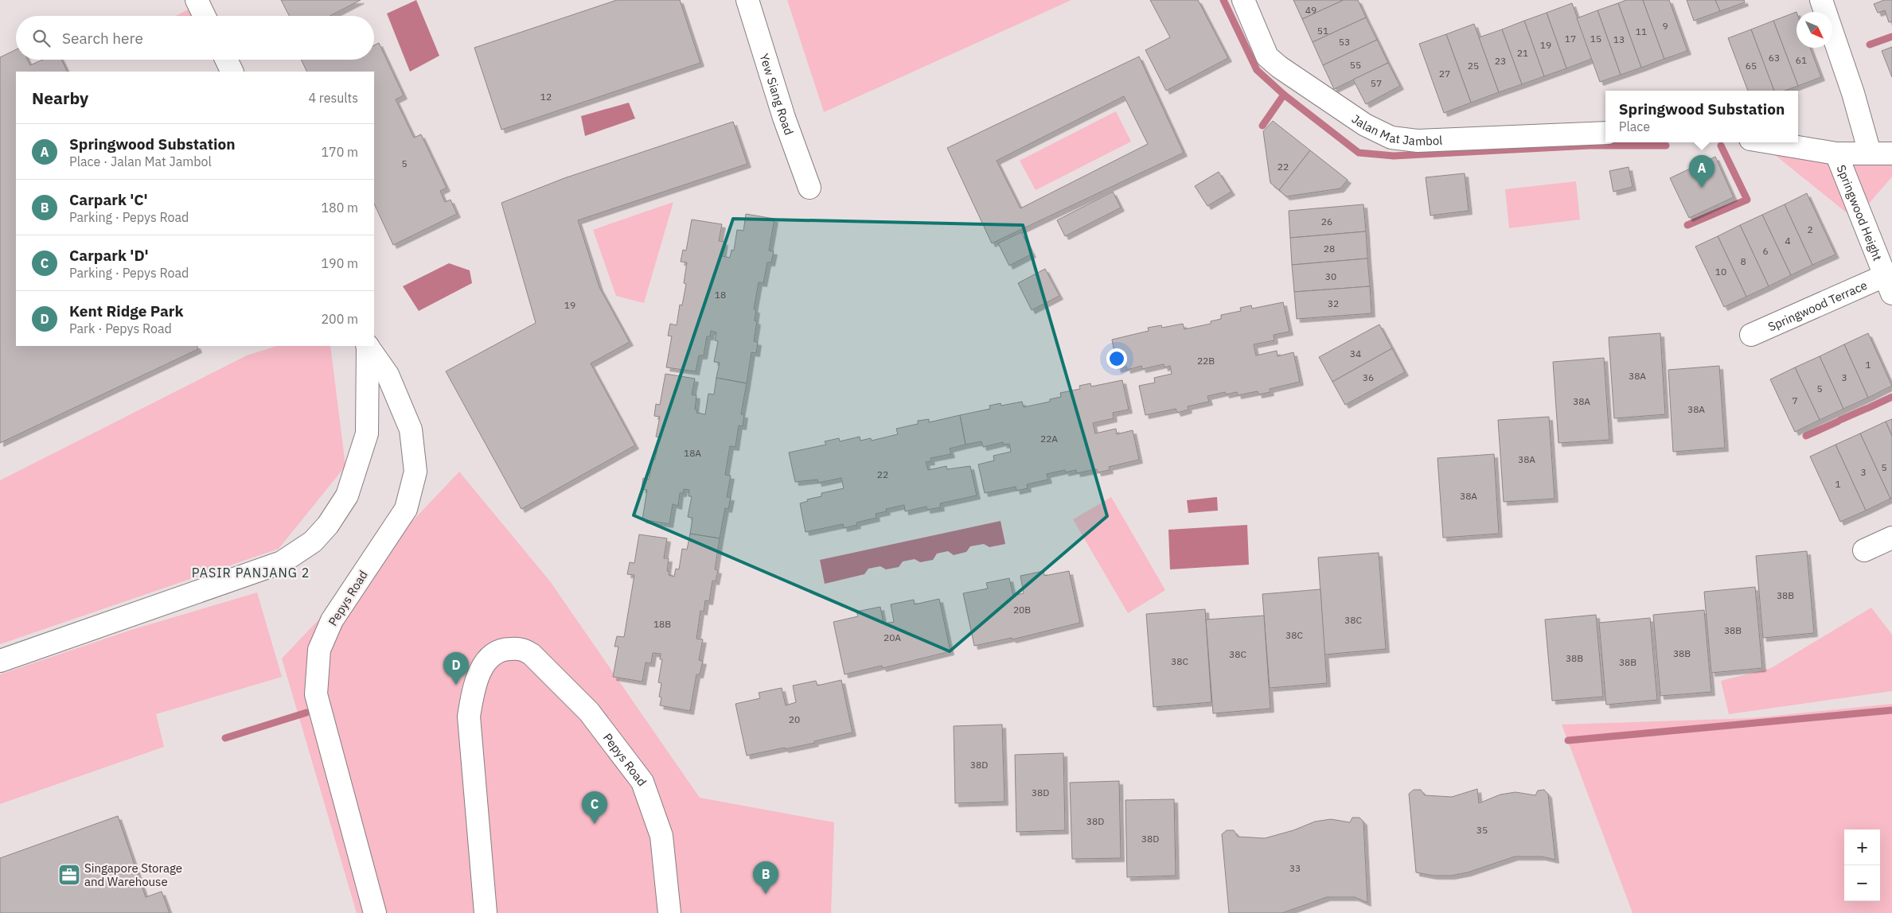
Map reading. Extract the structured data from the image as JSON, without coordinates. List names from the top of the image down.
{
  "streets": {
    "street": [
      "Yew Siang Road",
      "Jalan Mat Jambol",
      "Springwood Height",
      "Springwood Terrace",
      "Pepys Road"
    ]
  },
  "crossings": [
    ["Springwood Height", "Springwood Terrace"]
  ],
  "districts": ["PASIR PANJANG 2"],
  "places": {
    "office": ["Singapore Storage and Warehouse"]
  },
  "house_numbers": [
    "49",
    "9",
    "51",
    "11",
    "17",
    "15",
    "13",
    "53",
    "19",
    "21",
    "63",
    "61",
    "23",
    "55",
    "25",
    "65",
    "27",
    "57",
    "12",
    "5",
    "22",
    "26",
    "2",
    "4",
    "28",
    "6",
    "8",
    "10",
    "30",
    "18",
    "32",
    "19",
    "34",
    "22B",
    "1",
    "38A",
    "36",
    "3",
    "5",
    "7",
    "38A",
    "38A",
    "22A",
    "18A",
    "38A",
    "5",
    "3",
    "22",
    "1",
    "38A",
    "38B",
    "20B",
    "38C",
    "18B",
    "38B",
    "38C",
    "20A",
    "38B",
    "38C",
    "38B",
    "38C",
    "38B",
    "20",
    "38D",
    "38D",
    "38D",
    "35",
    "38D",
    "33"
  ],
  "north": "bottom right",
  "page": {
    "search": "Search here",
    "heading": ["Nearby", "4 results"],
    "popup": ["Springwood Substation", "Place"],
    "list": [
      {
        "mark": "A",
        "name": "Springwood Substation",
        "note": "Place · Jalan Mat Jambol",
        "value": "170 m"
      },
      {
        "mark": "B",
        "name": "Carpark 'C'",
        "note": "Parking · Pepys Road",
        "value": "180 m"
      },
      {
        "mark": "C",
        "name": "Carpark 'D'",
        "note": "Parking · Pepys Road",
        "value": "190 m"
      },
      {
        "mark": "D",
        "name": "Kent Ridge Park",
        "note": "Park · Pepys Road",
        "value": "200 m"
      }
    ],
    "pins": [
      "A",
      "D",
      "C",
      "B"
    ],
    "map_buttons": ["+", "−"]
  }
}
